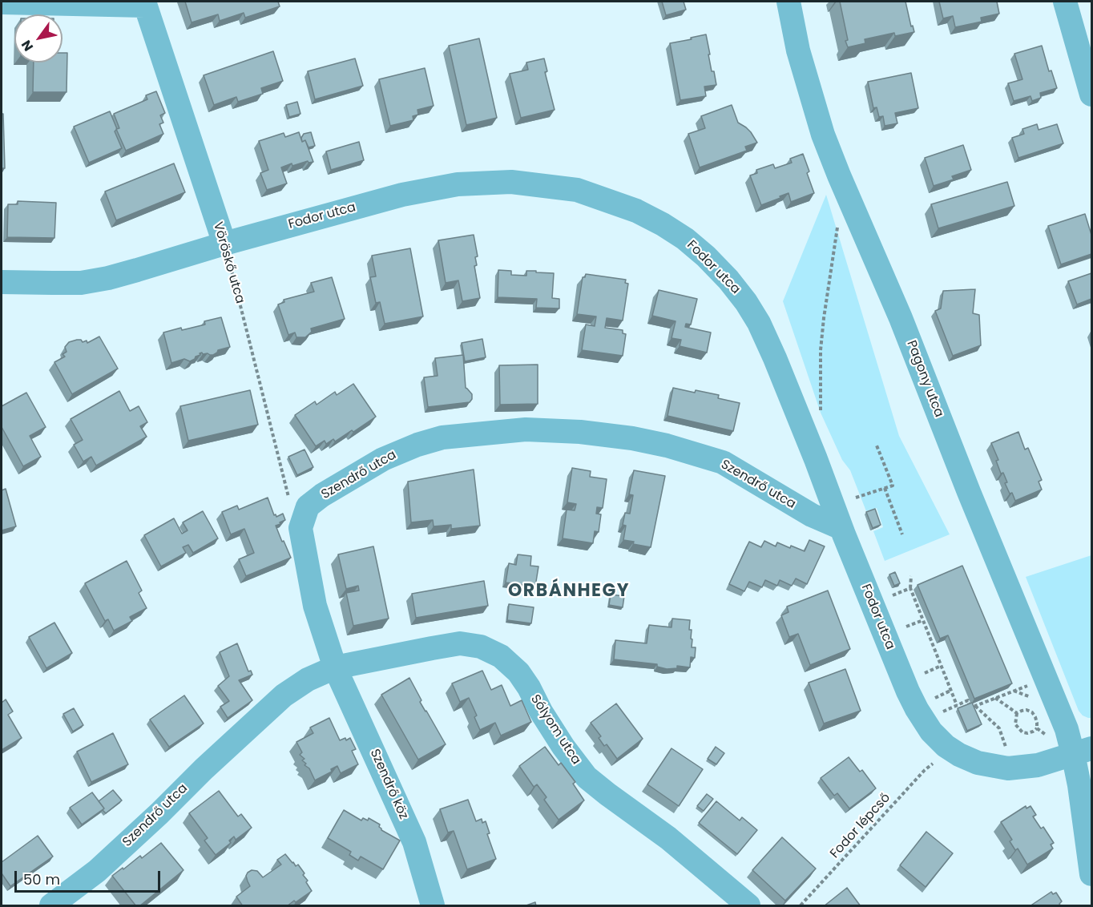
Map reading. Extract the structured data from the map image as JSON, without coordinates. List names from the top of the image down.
{
  "streets": {
    "street": [
      "Fodor utca",
      "Vöröskő utca",
      "Pagony utca",
      "Szendrő utca",
      "Sólyom utca",
      "Szendrő köz"
    ],
    "path": ["Fodor lépcső"]
  },
  "crossings": [
    ["Fodor utca", "Vöröskő utca"],
    ["Fodor utca", "Pagony utca"],
    ["Fodor utca", "Szendrő utca"],
    ["Vöröskő utca", "Szendrő utca"],
    ["Szendrő utca", "Sólyom utca"],
    ["Szendrő utca", "Szendrő köz"],
    ["Sólyom utca", "Szendrő köz"]
  ],
  "districts": ["ORBÁNHEGY"],
  "scale_bar": "50 m",
  "north": "bottom left"
}
